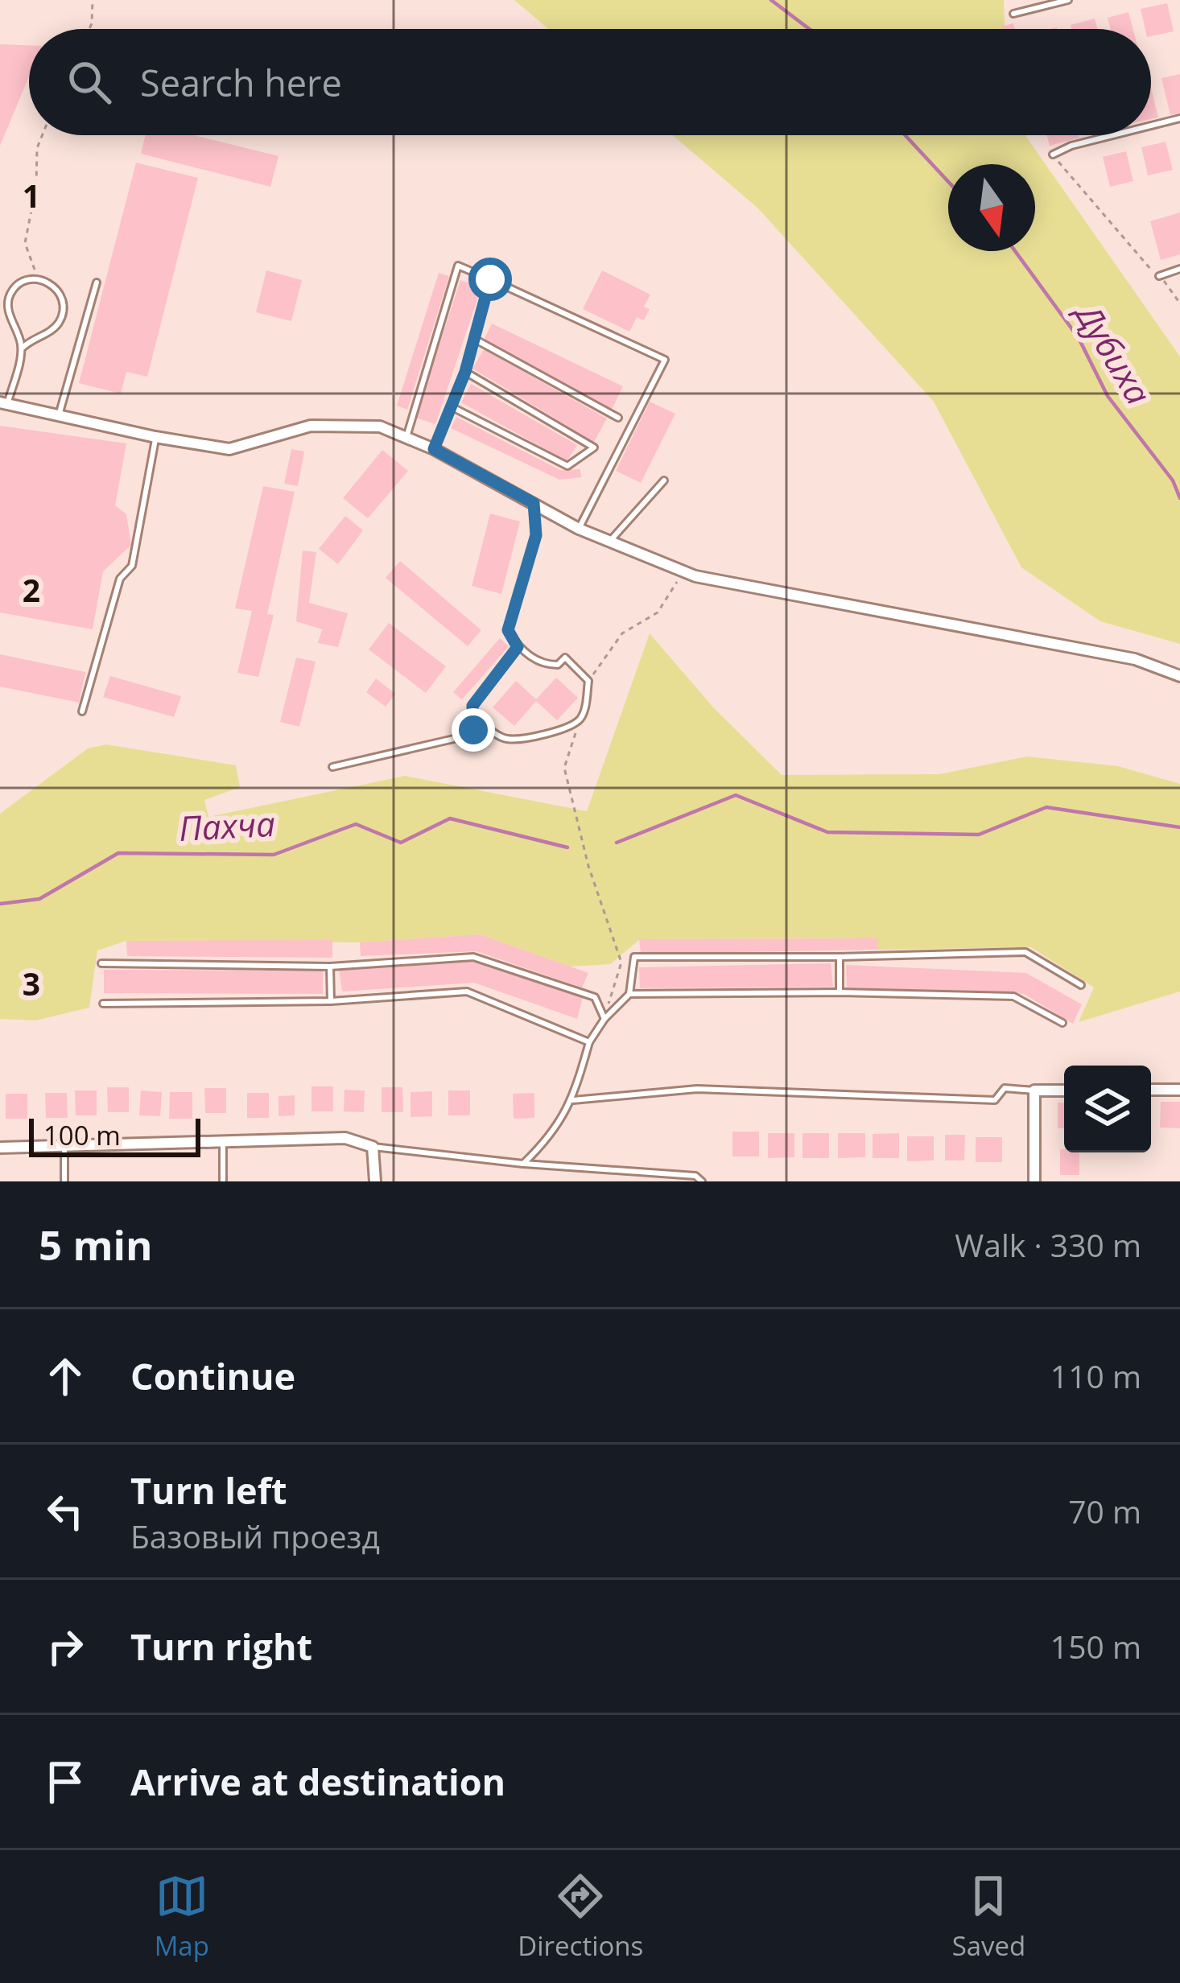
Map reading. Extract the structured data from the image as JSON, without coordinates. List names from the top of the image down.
{
  "water": ["Дубиха", "Пахча"],
  "scale_bar": "100 m",
  "north": "bottom",
  "page": {
    "search": "Search here",
    "scale": "100 m",
    "heading": ["5 min", "Walk · 330 m"],
    "list": [
      ["Continue", "110 m"],
      ["Turn left", "Базовый проезд", "70 m"],
      ["Turn right", "150 m"],
      "Arrive at destination"
    ],
    "nav": ["Map", "Directions", "Saved"]
  },
  "grid": {
    "rows": ["1", "2", "3"]
  }
}
